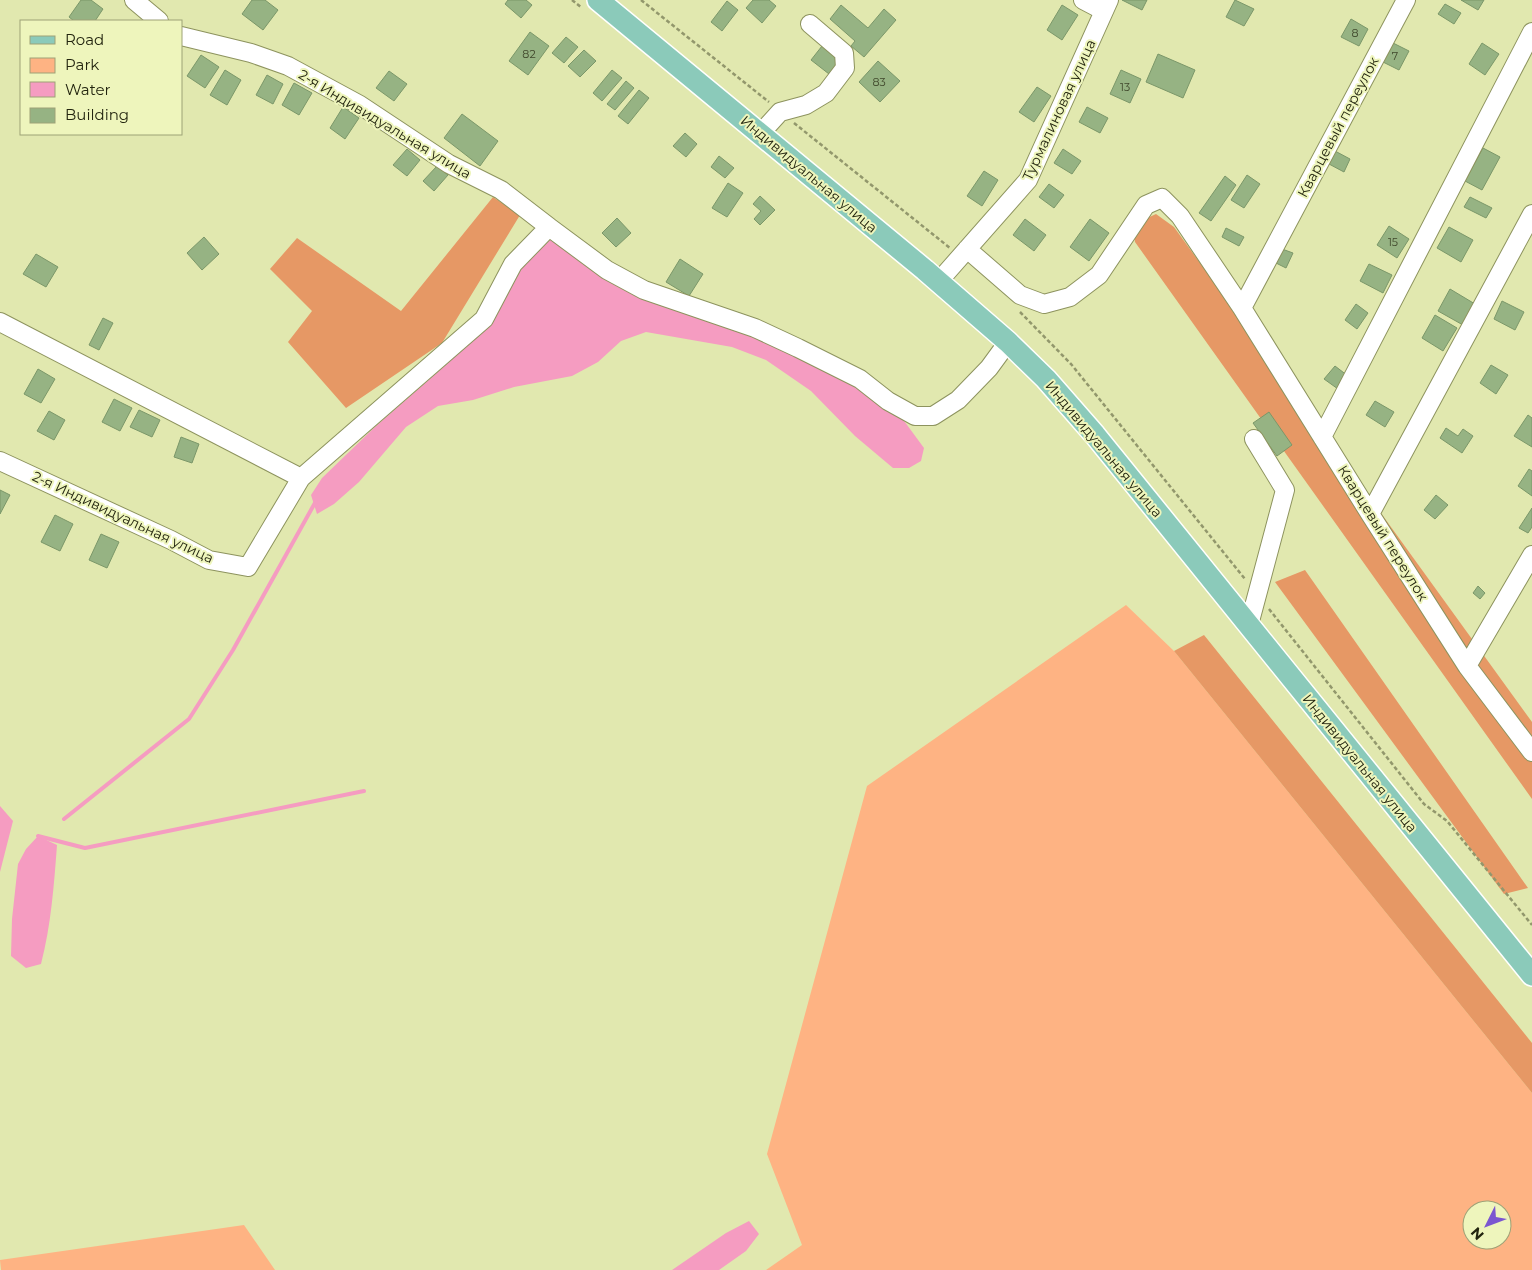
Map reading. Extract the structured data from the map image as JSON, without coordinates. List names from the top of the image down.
{
  "streets": {
    "main road": ["Индивидуальная улица"],
    "street": ["Турмалиновая улица", "2-я Индивидуальная улица", "Кварцевый переулок"]
  },
  "crossings": [
    ["Турмалиновая улица", "Кварцевый переулок"],
    ["Турмалиновая улица", "Индивидуальная улица"],
    ["2-я Индивидуальная улица", "Индивидуальная улица"]
  ],
  "house_numbers": [
    "8",
    "82",
    "7",
    "83",
    "13",
    "15"
  ],
  "legend": [
    "Road",
    "Park",
    "Water",
    "Building"
  ],
  "north": "bottom left"
}
